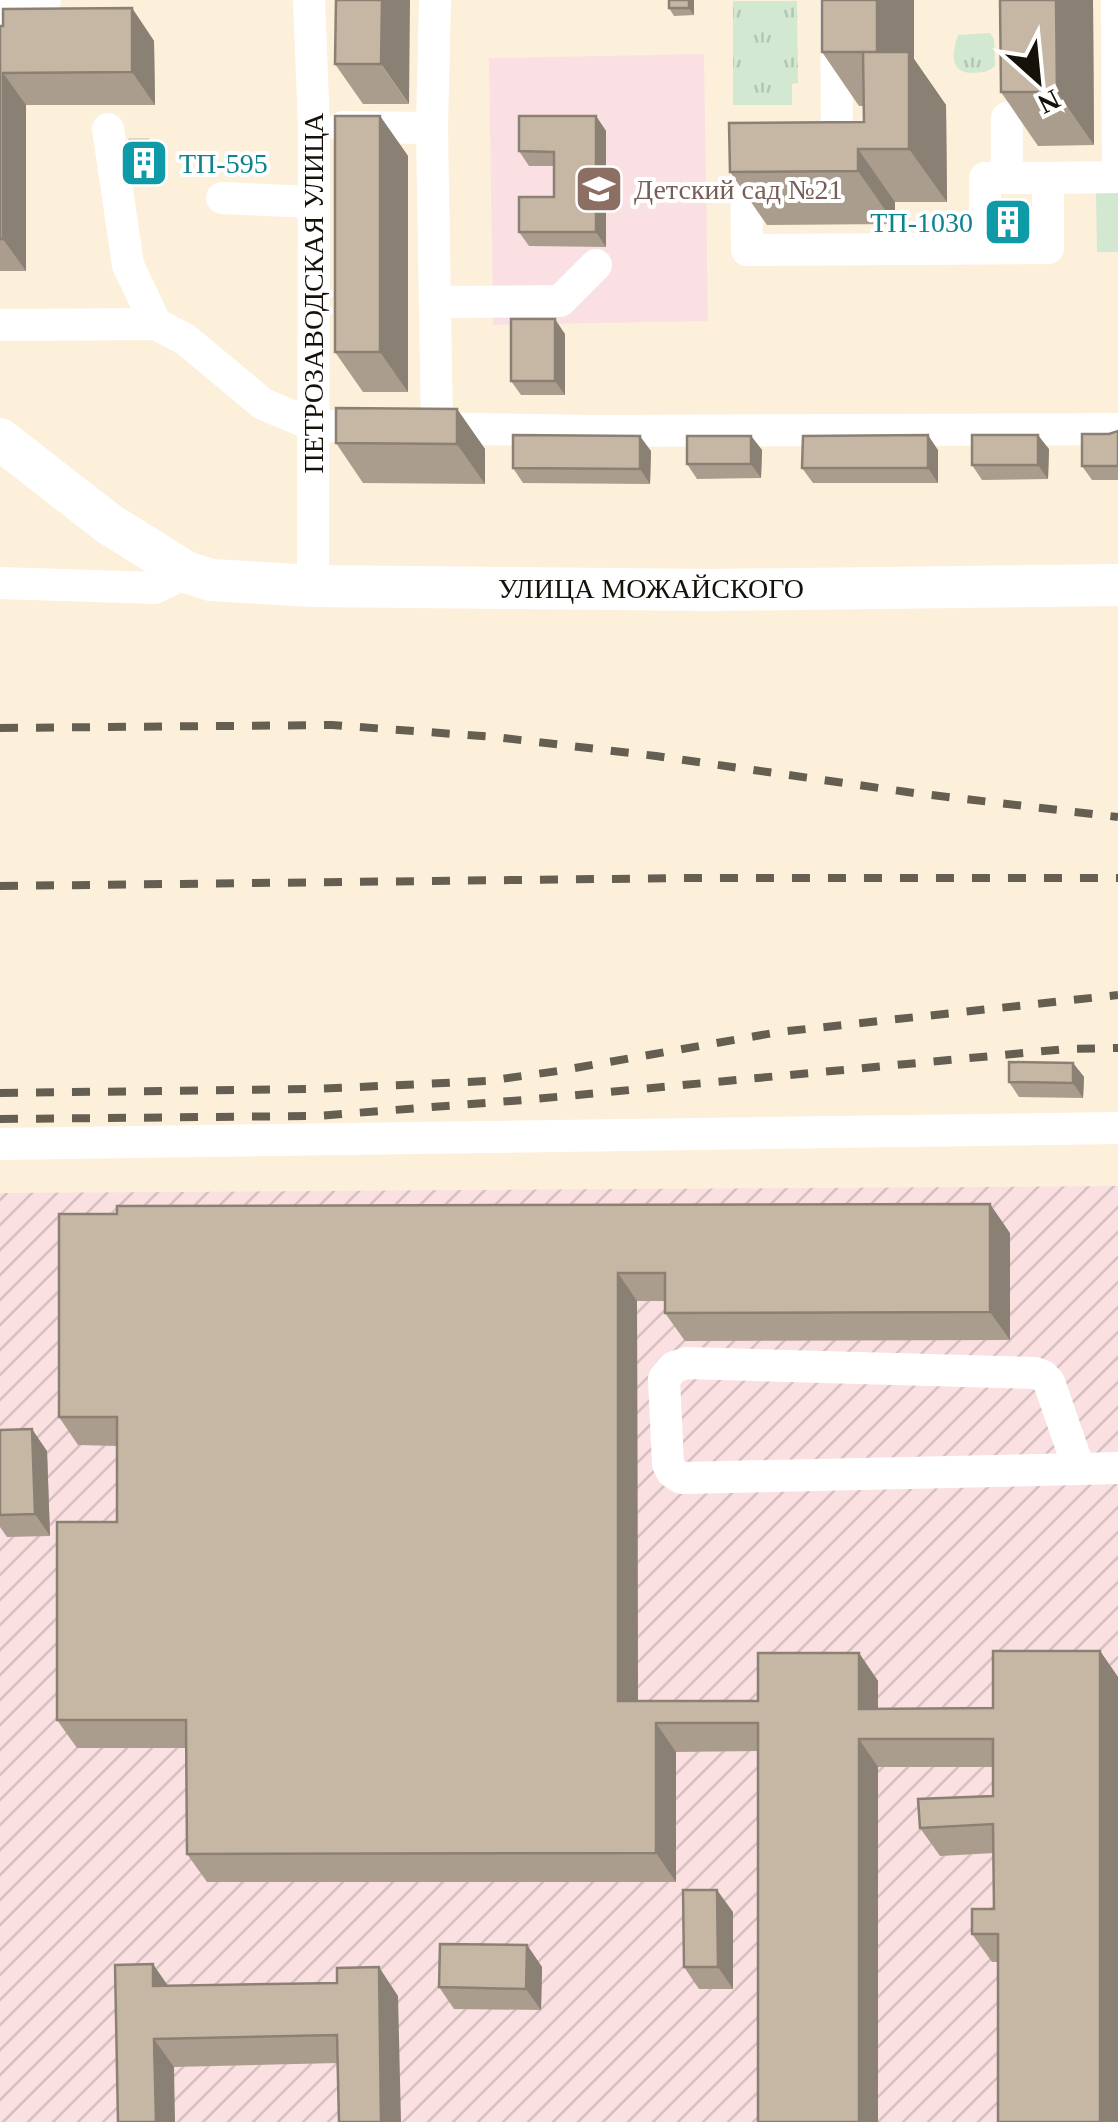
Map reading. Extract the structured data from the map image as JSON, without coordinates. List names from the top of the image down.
{
  "streets": {
    "main road": ["УЛИЦА МОЖАЙСКОГО"],
    "street": ["ПЕТРОЗАВОДСКАЯ УЛИЦА"]
  },
  "crossings": [
    ["ПЕТРОЗАВОДСКАЯ УЛИЦА", "УЛИЦА МОЖАЙСКОГО"]
  ],
  "places": {
    "building": ["ТП-595", "ТП-1030"],
    "school or university": ["Детский сад №21"]
  },
  "north": "bottom right"
}
